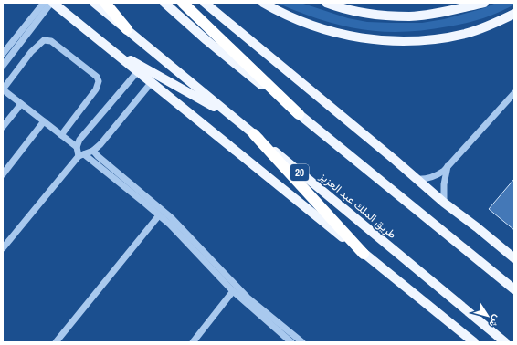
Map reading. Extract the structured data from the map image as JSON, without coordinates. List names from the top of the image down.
{
  "streets": {
    "main road": ["20", "طريق الملك عبد العزيز"]
  },
  "north": "bottom right"
}
